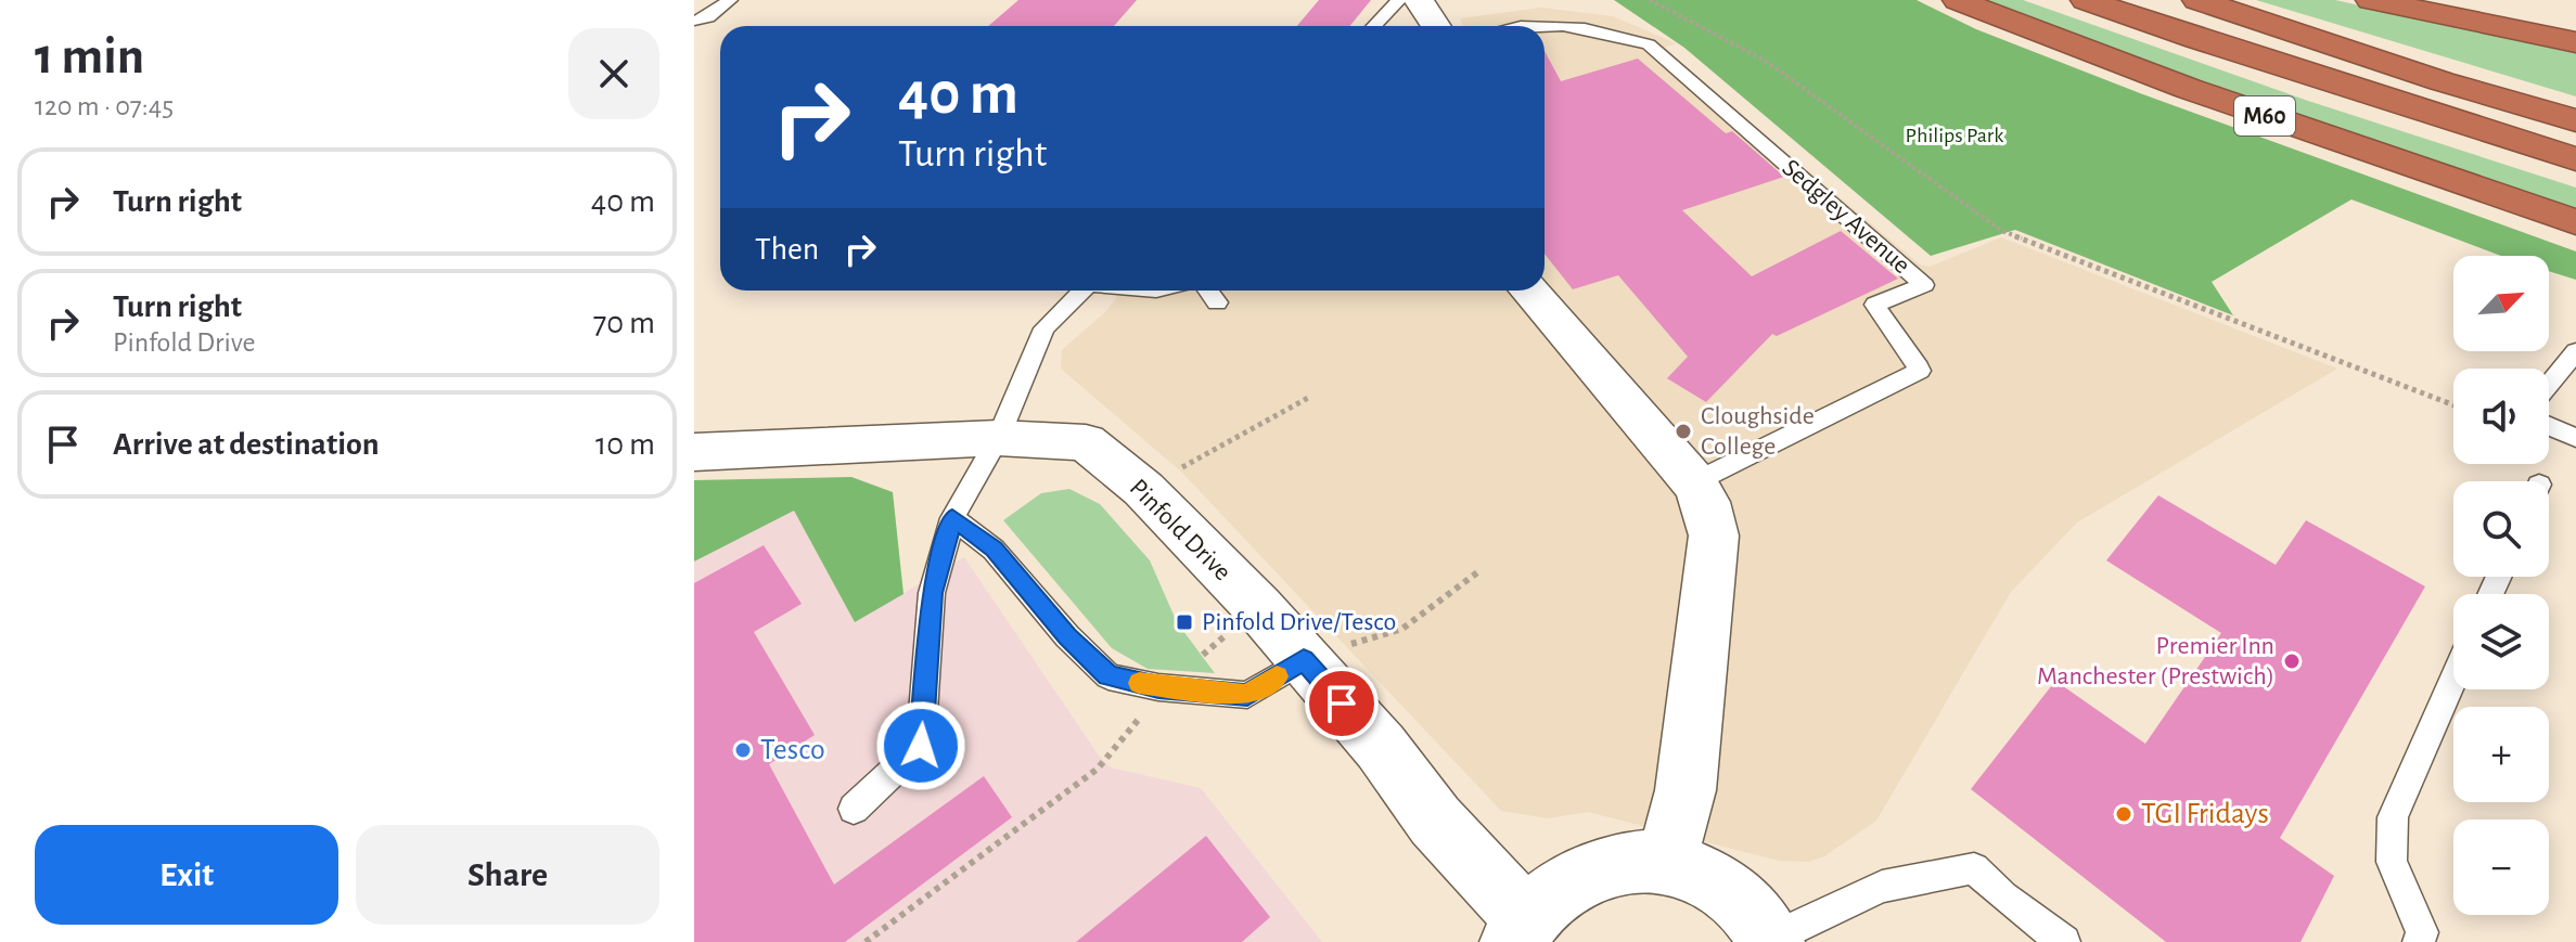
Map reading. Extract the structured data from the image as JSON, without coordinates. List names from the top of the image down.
{
  "streets": {
    "highway": ["M60"],
    "street": ["Pinfold Drive"],
    "lane": ["Sedgley Avenue"]
  },
  "parks": ["Philips Park"],
  "places": {
    "other": [
      "Cloughside College",
      "Premier Inn Manchester (Prestwich)",
      "Tesco",
      "TGI Fridays"
    ],
    "transit": ["Pinfold Drive/Tesco"]
  },
  "north": "top right",
  "page": {
    "heading": ["1 min", "120 m · 07:45"],
    "turn": ["40 m", "Turn right"],
    "list": [
      {
        "name": "Turn right",
        "value": "40 m"
      },
      {
        "name": "Turn right",
        "note": "Pinfold Drive",
        "value": "70 m"
      },
      {
        "name": "Arrive at destination",
        "value": "10 m"
      }
    ],
    "then": "Then",
    "map_buttons": ["+", "−"],
    "buttons": ["Exit", "Share"]
  }
}
